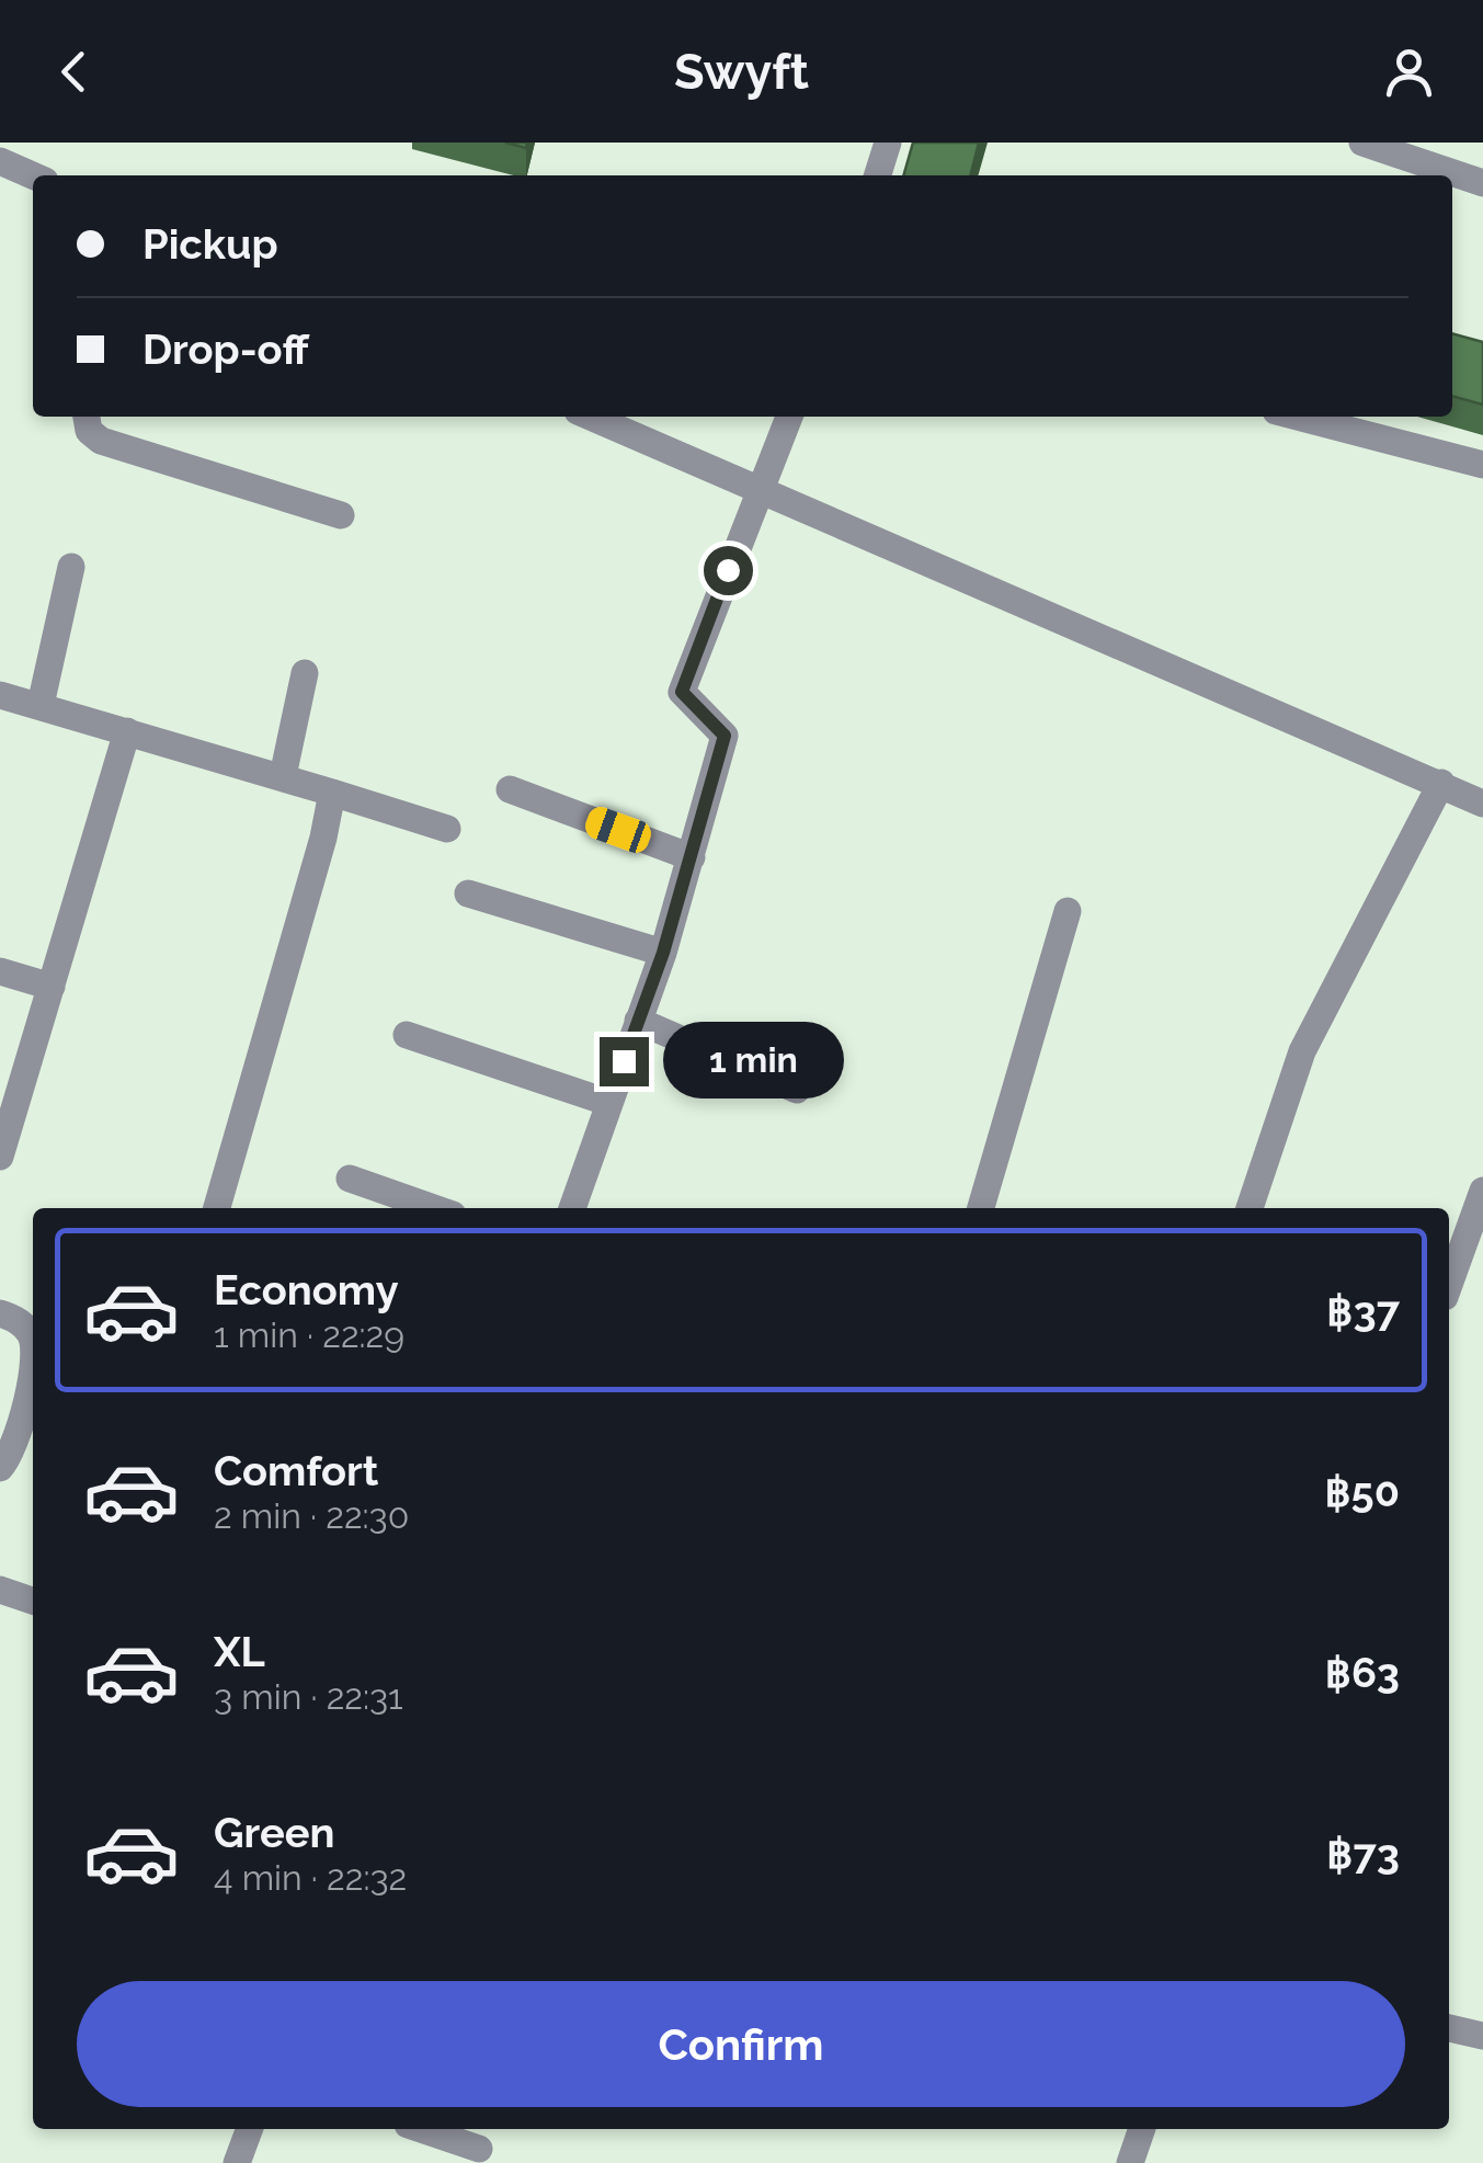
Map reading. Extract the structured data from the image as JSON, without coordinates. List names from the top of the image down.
{
  "page": {
    "header": "Swyft",
    "banner": ["Pickup", "Drop-off"],
    "bubble": "1 min",
    "list": [
      {
        "name": "Economy",
        "note": "1 min · 22:29",
        "value": "฿37"
      },
      {
        "name": "Comfort",
        "note": "2 min · 22:30",
        "value": "฿50"
      },
      {
        "name": "XL",
        "note": "3 min · 22:31",
        "value": "฿63"
      },
      {
        "name": "Green",
        "note": "4 min · 22:32",
        "value": "฿73"
      }
    ],
    "buttons": "Confirm"
  }
}
